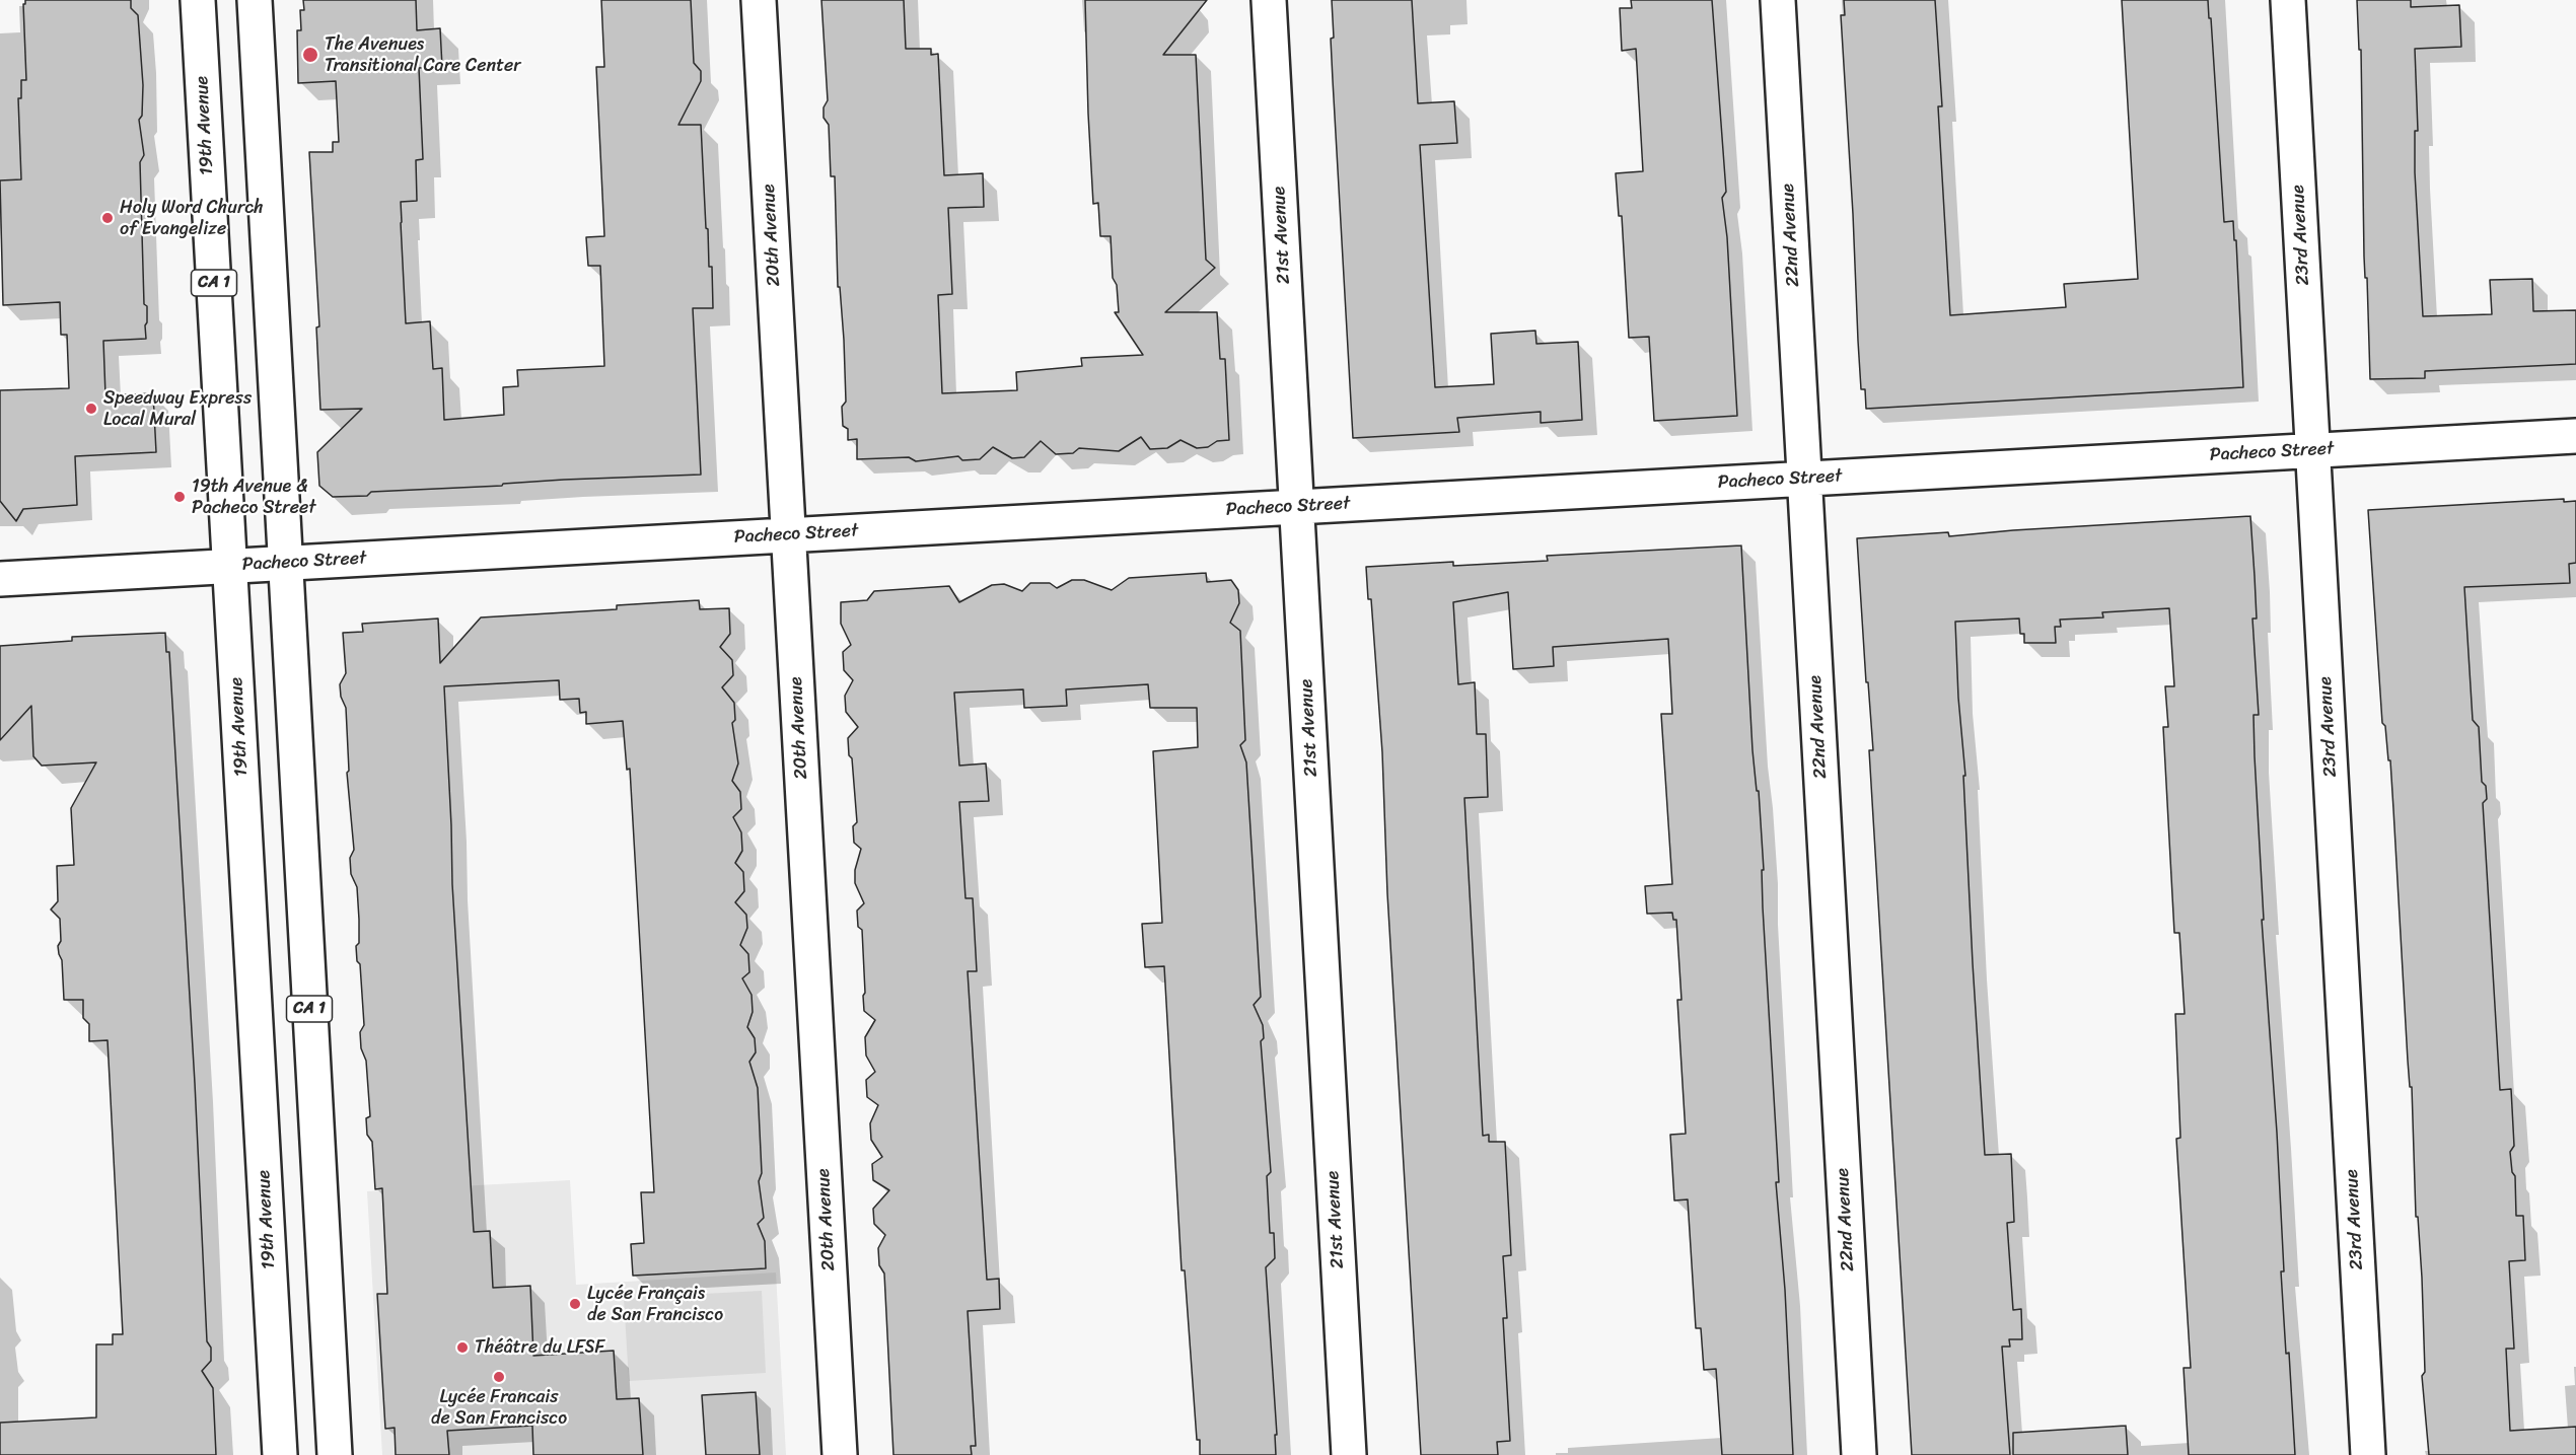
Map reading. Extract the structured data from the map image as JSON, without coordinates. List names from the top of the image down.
{
  "streets": {
    "main road": [
      "19th Avenue",
      "20th Avenue",
      "21st Avenue",
      "22nd Avenue",
      "23rd Avenue",
      "CA 1",
      "Pacheco Street"
    ]
  },
  "crossings": [
    ["19th Avenue", "Pacheco Street"],
    ["20th Avenue", "Pacheco Street"],
    ["21st Avenue", "Pacheco Street"],
    ["22nd Avenue", "Pacheco Street"],
    ["23rd Avenue", "Pacheco Street"],
    ["CA 1", "Pacheco Street"]
  ],
  "places": [
    "The Avenues Transitional Care Center",
    "Holy Word Church of Evangelize",
    "Speedway Express Local Mural",
    "19th Avenue & Pacheco Street",
    "Lycée Français de San Francisco",
    "Théâtre du LFSF",
    "Lycée Francais de San Francisco"
  ]
}
